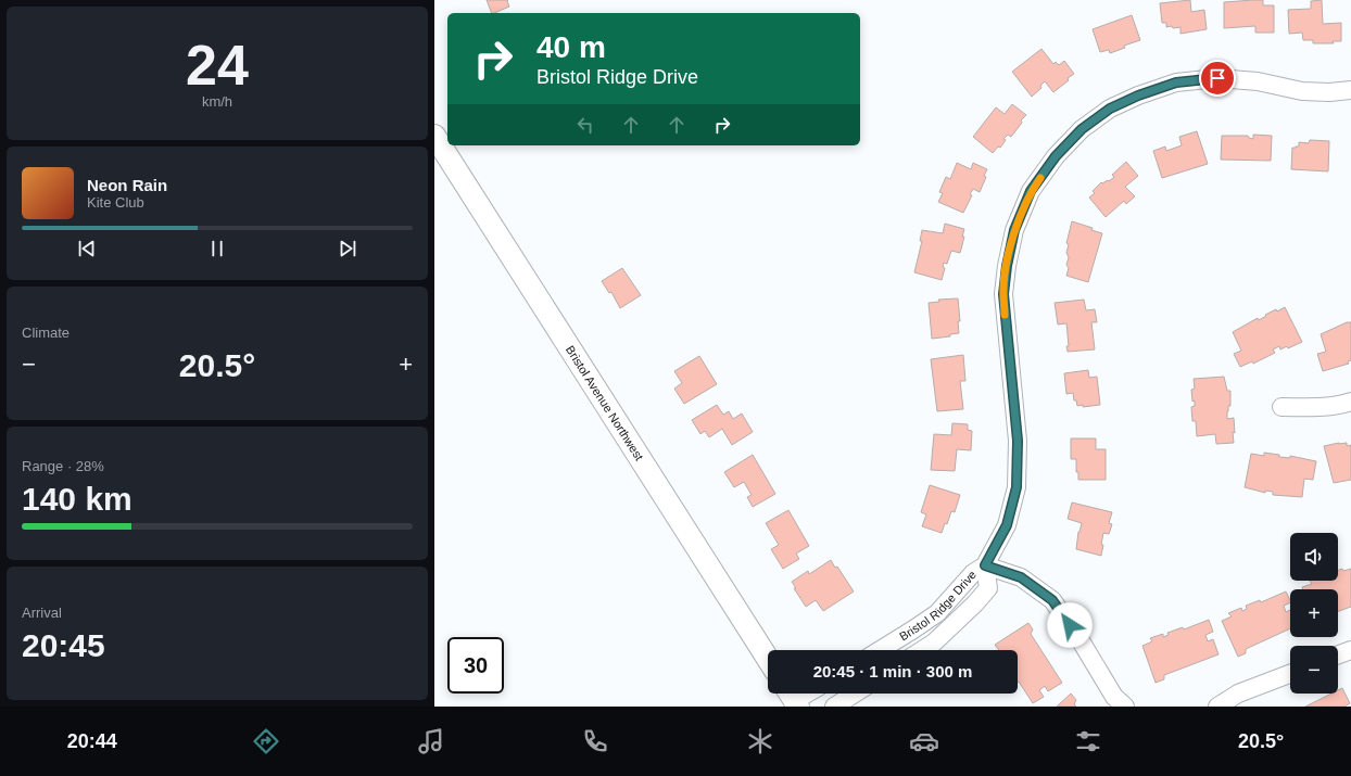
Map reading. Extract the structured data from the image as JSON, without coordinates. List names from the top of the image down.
{
  "streets": {
    "street": ["Bristol Avenue Northwest", "Bristol Ridge Drive"]
  },
  "page": {
    "tile": [
      ["24", "km/h"],
      "Climate",
      ["Range · 28%", "140 km"],
      ["Arrival", "20:45"]
    ],
    "turn": ["40 m", "Bristol Ridge Drive"],
    "song": ["Neon Rain", "Kite Club"],
    "heat": ["−", "20.5°", "+"],
    "map_buttons": ["+", "−"],
    "limit": "30",
    "trip": "20:45 · 1 min · 300 m",
    "tabs": ["20:44", "20.5°"]
  }
}
